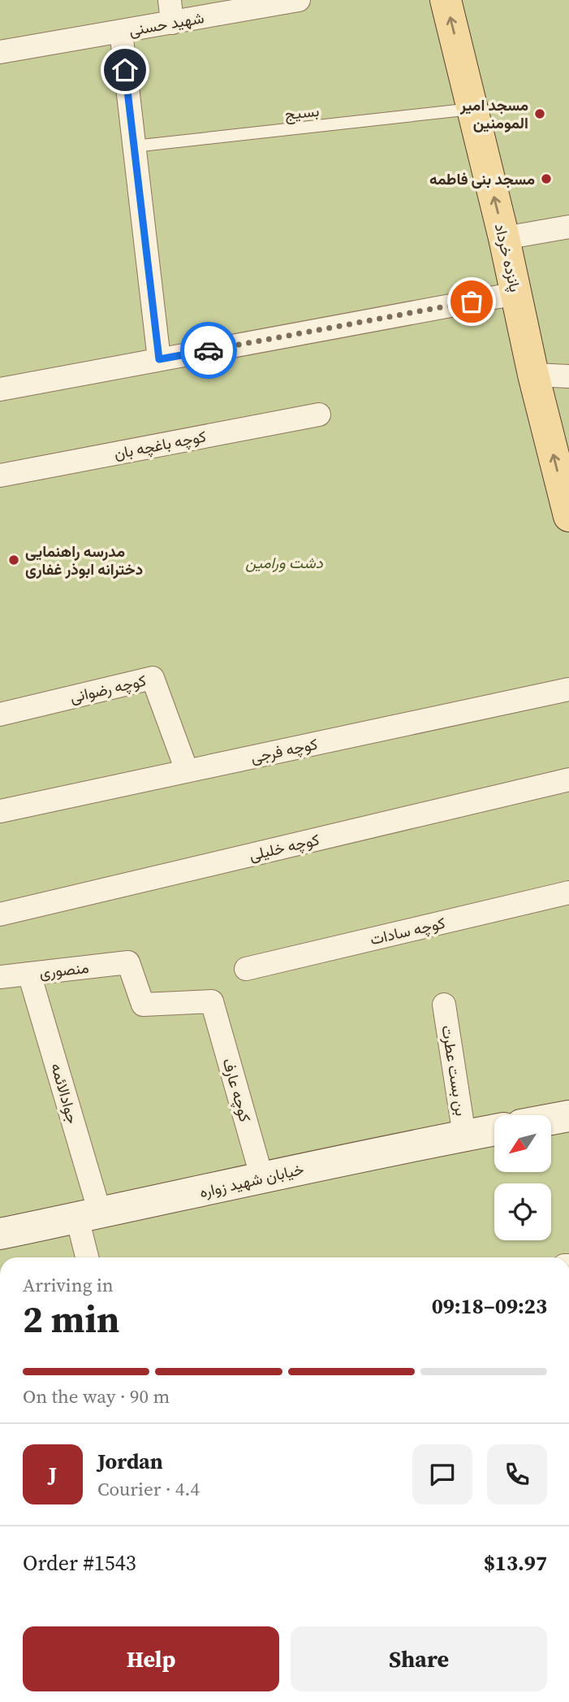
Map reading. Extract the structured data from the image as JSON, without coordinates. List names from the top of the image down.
{
  "streets": {
    "main road": ["پانزده خرداد"],
    "street": [
      "شهید حسنی",
      "کوچه باغچه بان",
      "کوچه رضوانی",
      "کوچه فرجی",
      "کوچه خلیلی",
      "کوچه سادات",
      "منصوری",
      "بن بست عطرت",
      "کوچه عارف",
      "جوادالائمه",
      "خیابان شهید زواره"
    ],
    "lane": ["بسیج"]
  },
  "crossings": [
    ["بسیج", "پانزده خرداد"],
    ["کوچه رضوانی", "کوچه فرجی"],
    ["منصوری", "کوچه عارف"],
    ["منصوری", "جوادالائمه"],
    ["بن بست عطرت", "خیابان شهید زواره"],
    ["کوچه عارف", "خیابان شهید زواره"],
    ["جوادالائمه", "خیابان شهید زواره"]
  ],
  "one_way": ["پانزده خرداد"],
  "parks": ["دشت ورامین"],
  "places": ["مسجد امیر المومنین", "مسجد بنی فاطمه", "مدرسه راهنمایی دخترانه ابوذر غفاری"],
  "north": "bottom left",
  "page": {
    "heading": ["2 min", "Arriving in", "09:18–09:23"],
    "panel": [
      "Jordan",
      "Courier · 4.4",
      "Order #1543",
      "$13.97"
    ],
    "bar": "On the way · 90 m",
    "round": "J",
    "buttons": ["Help", "Share"]
  }
}
